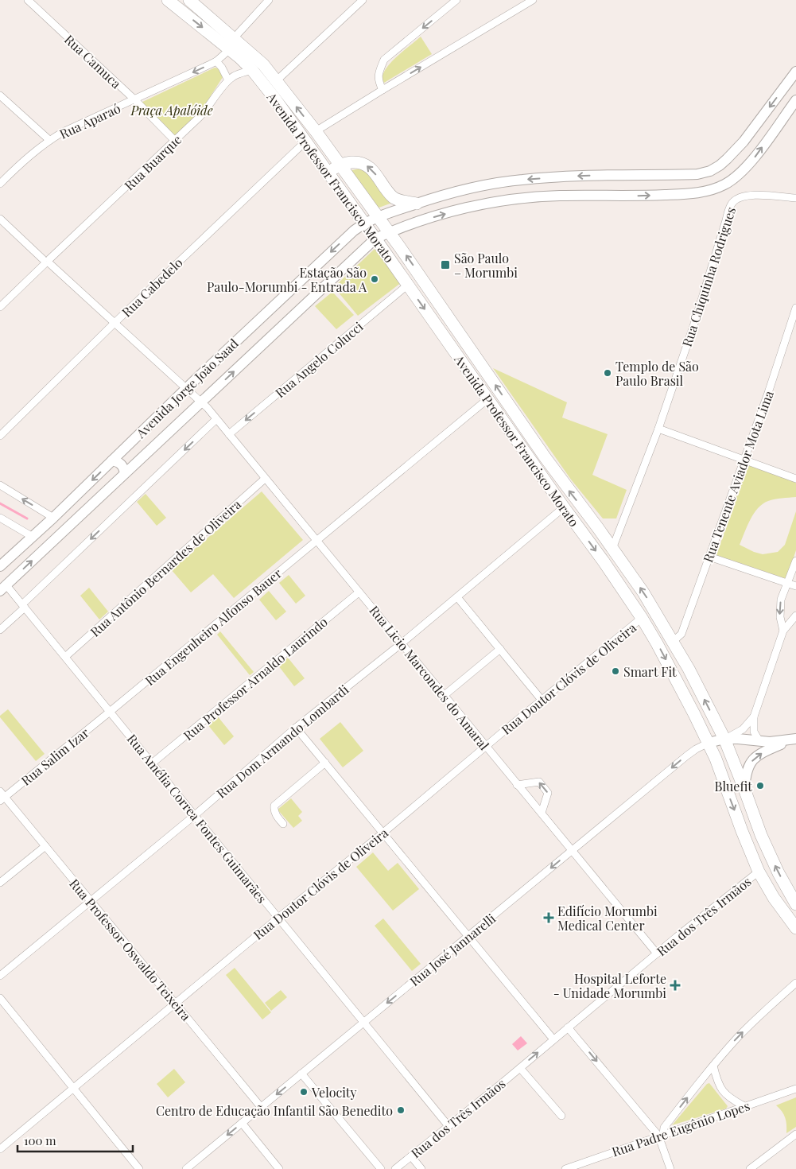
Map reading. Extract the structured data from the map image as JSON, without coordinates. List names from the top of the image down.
{
  "streets": {
    "highway": ["Avenida Professor Francisco Morato"],
    "main road": ["Avenida Jorge João Saad", "Rua José Jannarelli"],
    "street": [
      "Rua Camuca",
      "Rua Aparaó",
      "Rua Buarque",
      "Rua Chiquinha Rodrigues",
      "Rua Cabedelo",
      "Rua Angelo Colucci",
      "Rua Tenente Aviador Mota Lima",
      "Rua Antônio Bernardes de Oliveira",
      "Rua Engenheiro Alfonso Bauer",
      "Rua Licio Marcondes do Amaral",
      "Rua Professor Arnaldo Laurindo",
      "Rua Doutor Clóvis de Oliveira",
      "Rua Dom Armando Lombardi",
      "Rua Salim Izar",
      "Rua Amélia Correa Fontes Guimarães",
      "Rua dos Três Irmãos",
      "Rua Professor Oswaldo Teixeira",
      "Rua Padre Eugênio Lopes"
    ]
  },
  "crossings": [
    ["Rua Camuca", "Rua Aparaó"],
    ["Rua Camuca", "Rua Buarque"],
    ["Rua Aparaó", "Avenida Professor Francisco Morato"],
    ["Rua Buarque", "Avenida Professor Francisco Morato"],
    ["Rua Buarque", "Rua Licio Marcondes do Amaral"],
    ["Avenida Professor Francisco Morato", "Rua Chiquinha Rodrigues"],
    ["Avenida Professor Francisco Morato", "Rua Cabedelo"],
    ["Avenida Professor Francisco Morato", "Rua Angelo Colucci"],
    ["Avenida Professor Francisco Morato", "Avenida Jorge João Saad"],
    ["Avenida Professor Francisco Morato", "Rua Tenente Aviador Mota Lima"],
    ["Avenida Professor Francisco Morato", "Rua Engenheiro Alfonso Bauer"],
    ["Avenida Professor Francisco Morato", "Rua Doutor Clóvis de Oliveira"],
    ["Avenida Professor Francisco Morato", "Rua Dom Armando Lombardi"],
    ["Avenida Professor Francisco Morato", "Rua dos Três Irmãos"],
    ["Avenida Professor Francisco Morato", "Rua José Jannarelli"],
    ["Rua Cabedelo", "Rua Licio Marcondes do Amaral"],
    ["Rua Angelo Colucci", "Rua Licio Marcondes do Amaral"],
    ["Avenida Jorge João Saad", "Rua Licio Marcondes do Amaral"],
    ["Avenida Jorge João Saad", "Rua Amélia Correa Fontes Guimarães"],
    ["Rua Antônio Bernardes de Oliveira", "Rua Licio Marcondes do Amaral"],
    ["Rua Antônio Bernardes de Oliveira", "Rua Amélia Correa Fontes Guimarães"],
    ["Rua Engenheiro Alfonso Bauer", "Rua Licio Marcondes do Amaral"],
    ["Rua Engenheiro Alfonso Bauer", "Rua Salim Izar"],
    ["Rua Engenheiro Alfonso Bauer", "Rua Amélia Correa Fontes Guimarães"],
    ["Rua Licio Marcondes do Amaral", "Rua Professor Arnaldo Laurindo"],
    ["Rua Licio Marcondes do Amaral", "Rua Doutor Clóvis de Oliveira"],
    ["Rua Licio Marcondes do Amaral", "Rua Dom Armando Lombardi"],
    ["Rua Licio Marcondes do Amaral", "Rua dos Três Irmãos"],
    ["Rua Licio Marcondes do Amaral", "Rua José Jannarelli"],
    ["Rua Professor Arnaldo Laurindo", "Rua Amélia Correa Fontes Guimarães"],
    ["Rua Doutor Clóvis de Oliveira", "Rua Amélia Correa Fontes Guimarães"],
    ["Rua Doutor Clóvis de Oliveira", "Rua Professor Oswaldo Teixeira"],
    ["Rua Dom Armando Lombardi", "Rua Amélia Correa Fontes Guimarães"],
    ["Rua Dom Armando Lombardi", "Rua Professor Oswaldo Teixeira"],
    ["Rua Salim Izar", "Rua Amélia Correa Fontes Guimarães"],
    ["Rua Salim Izar", "Rua Professor Oswaldo Teixeira"],
    ["Rua Amélia Correa Fontes Guimarães", "Rua dos Três Irmãos"],
    ["Rua Amélia Correa Fontes Guimarães", "Rua José Jannarelli"],
    ["Rua Professor Oswaldo Teixeira", "Rua José Jannarelli"]
  ],
  "one_way": ["Rua Angelo Colucci", "Rua José Jannarelli"],
  "parks": ["Praça Apalóide"],
  "places": {
    "transit": ["São Paulo – Morumbi"],
    "other": [
      "Estação São Paulo-Morumbi - Entrada A",
      "Templo de São Paulo Brasil",
      "Smart Fit",
      "Bluefit",
      "Velocity",
      "Centro de Educação Infantil São Benedito"
    ],
    "health": ["Edifício Morumbi Medical Center", "Hospital Leforte - Unidade Morumbi"]
  },
  "scale_bar": "100 m"
}
